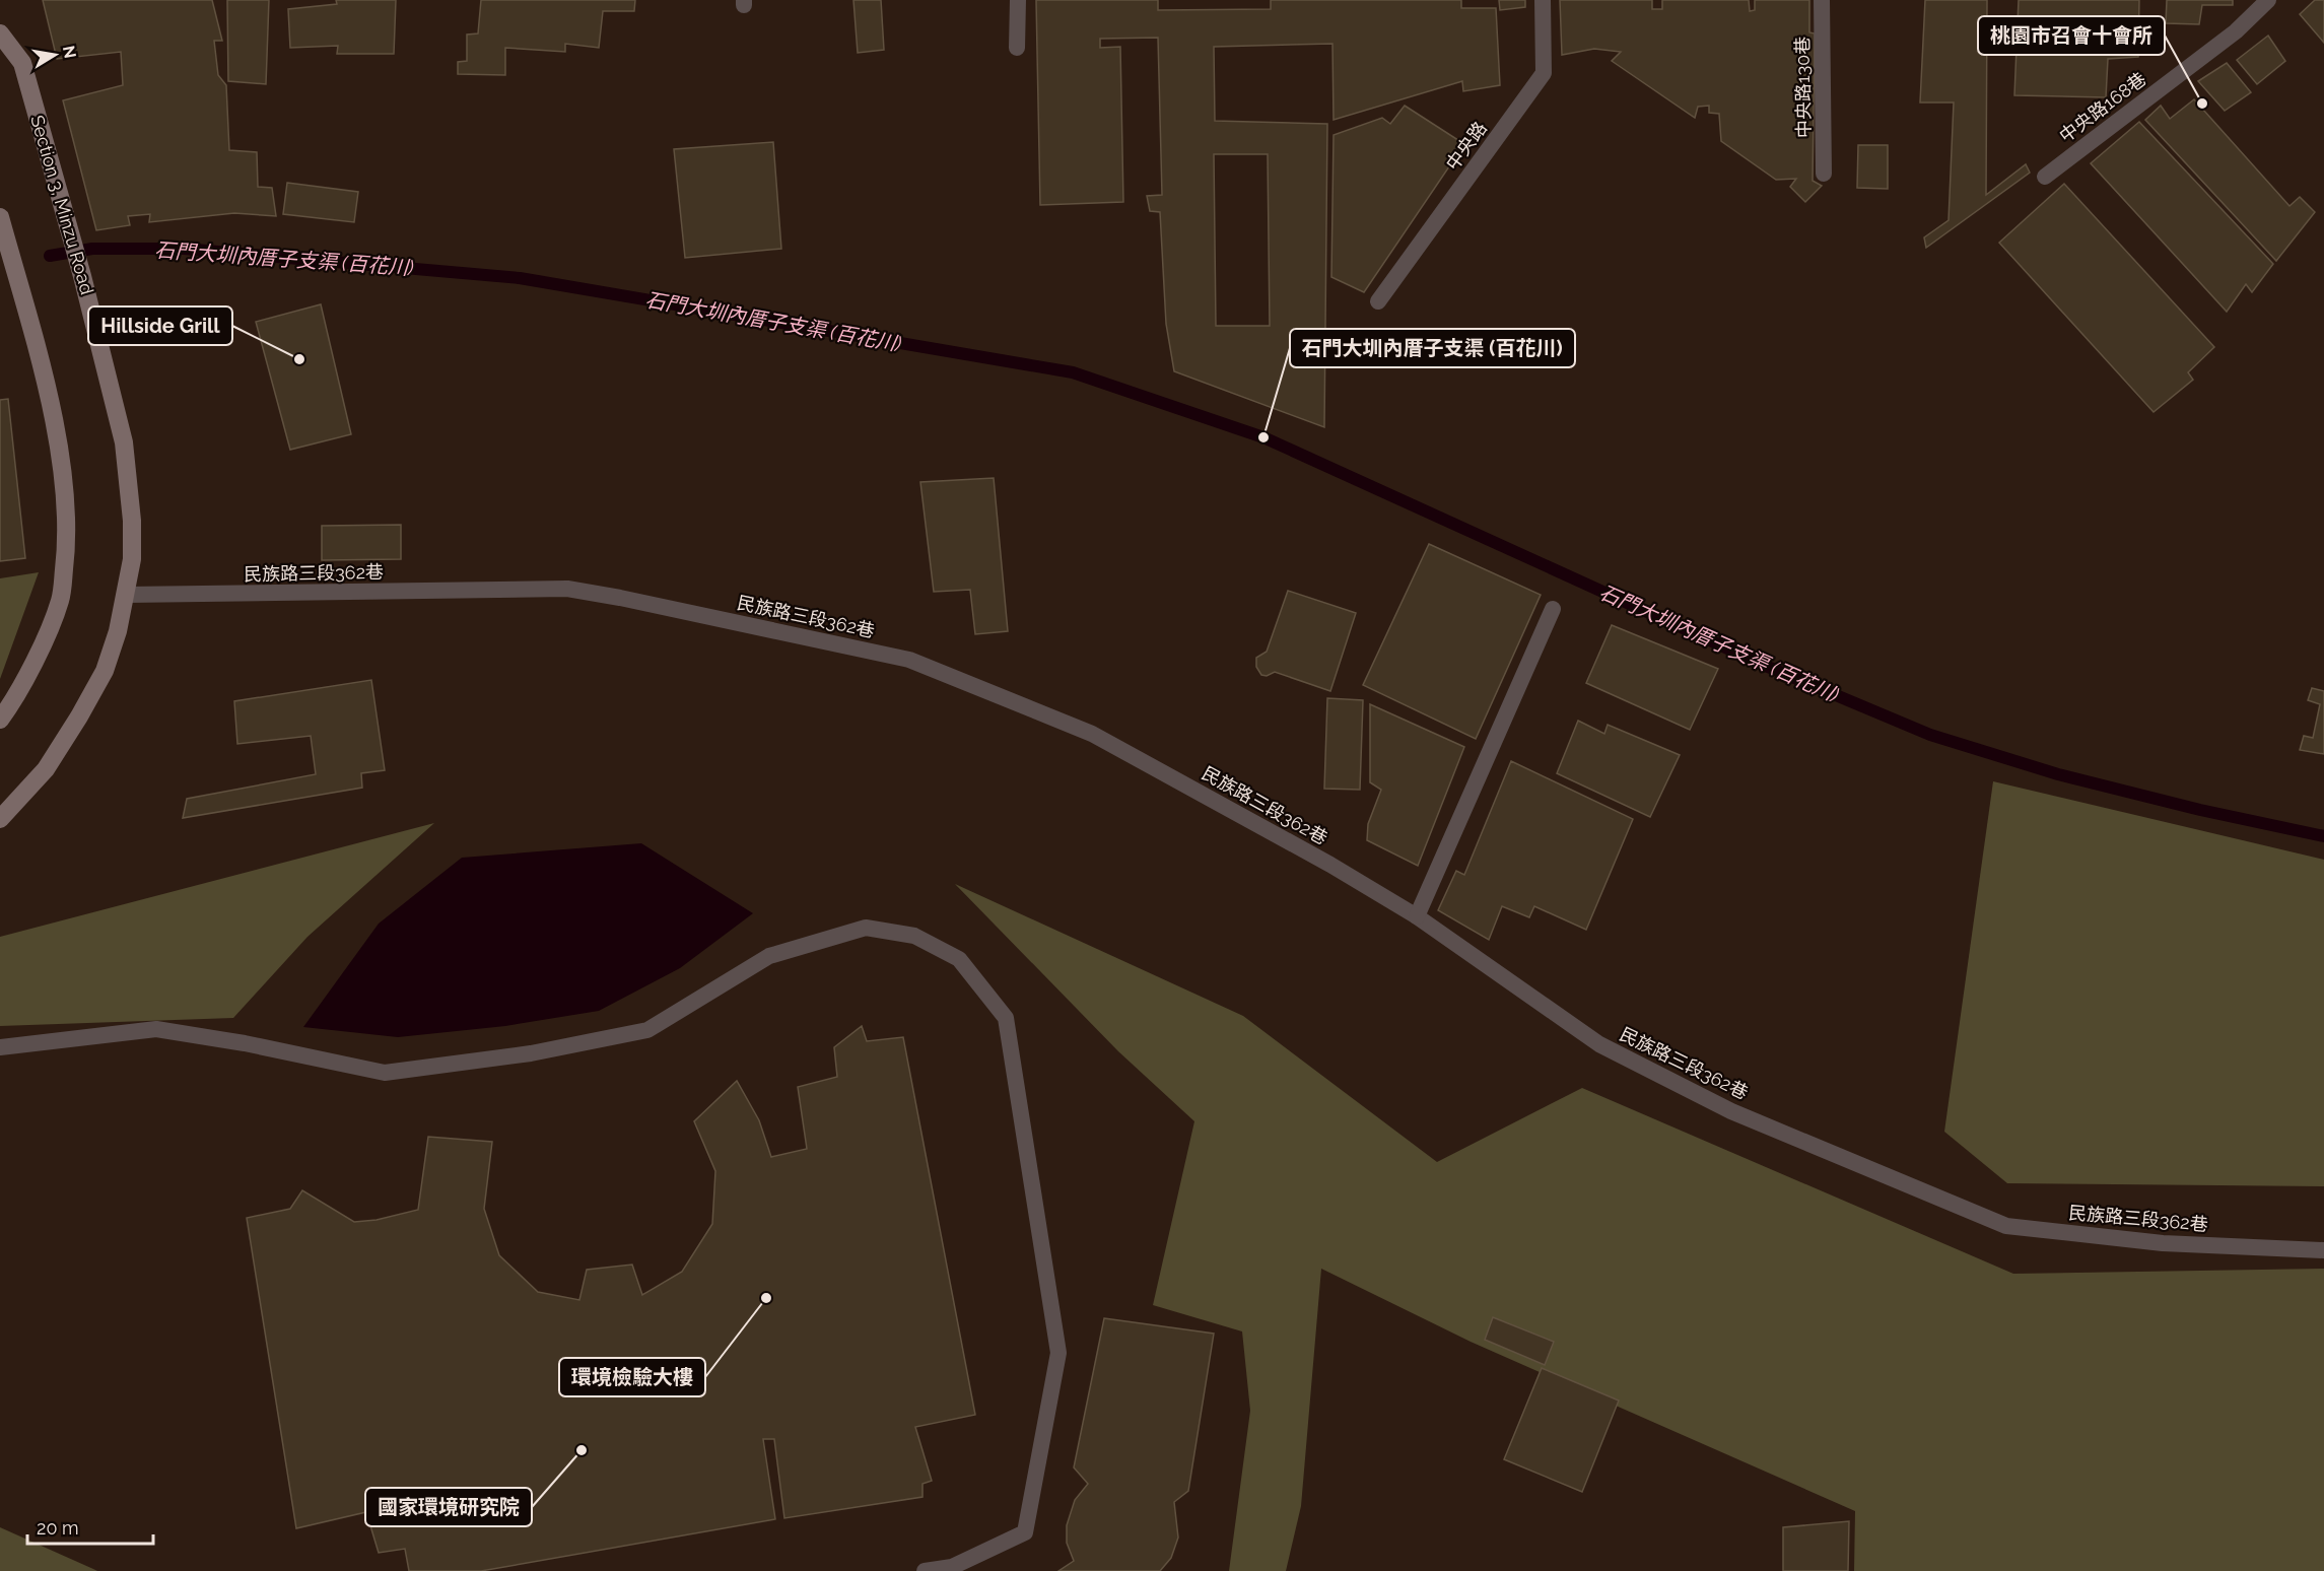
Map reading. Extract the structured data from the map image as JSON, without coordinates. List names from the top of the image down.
{
  "streets": {
    "main road": ["Section 3, Minzu Road"],
    "lane": [
      "中央路130巷",
      "中央路168巷",
      "中央路",
      "民族路三段362巷"
    ]
  },
  "crossings": [
    ["Section 3, Minzu Road", "民族路三段362巷"]
  ],
  "water": ["石門大圳內厝子支渠 (百花川)"],
  "places": [
    "桃園市召會十會所",
    "Hillside Grill",
    "石門大圳內厝子支渠 (百花川)",
    "環境檢驗大樓",
    "國家環境研究院"
  ],
  "scale_bar": "20 m",
  "north": "right"
}
